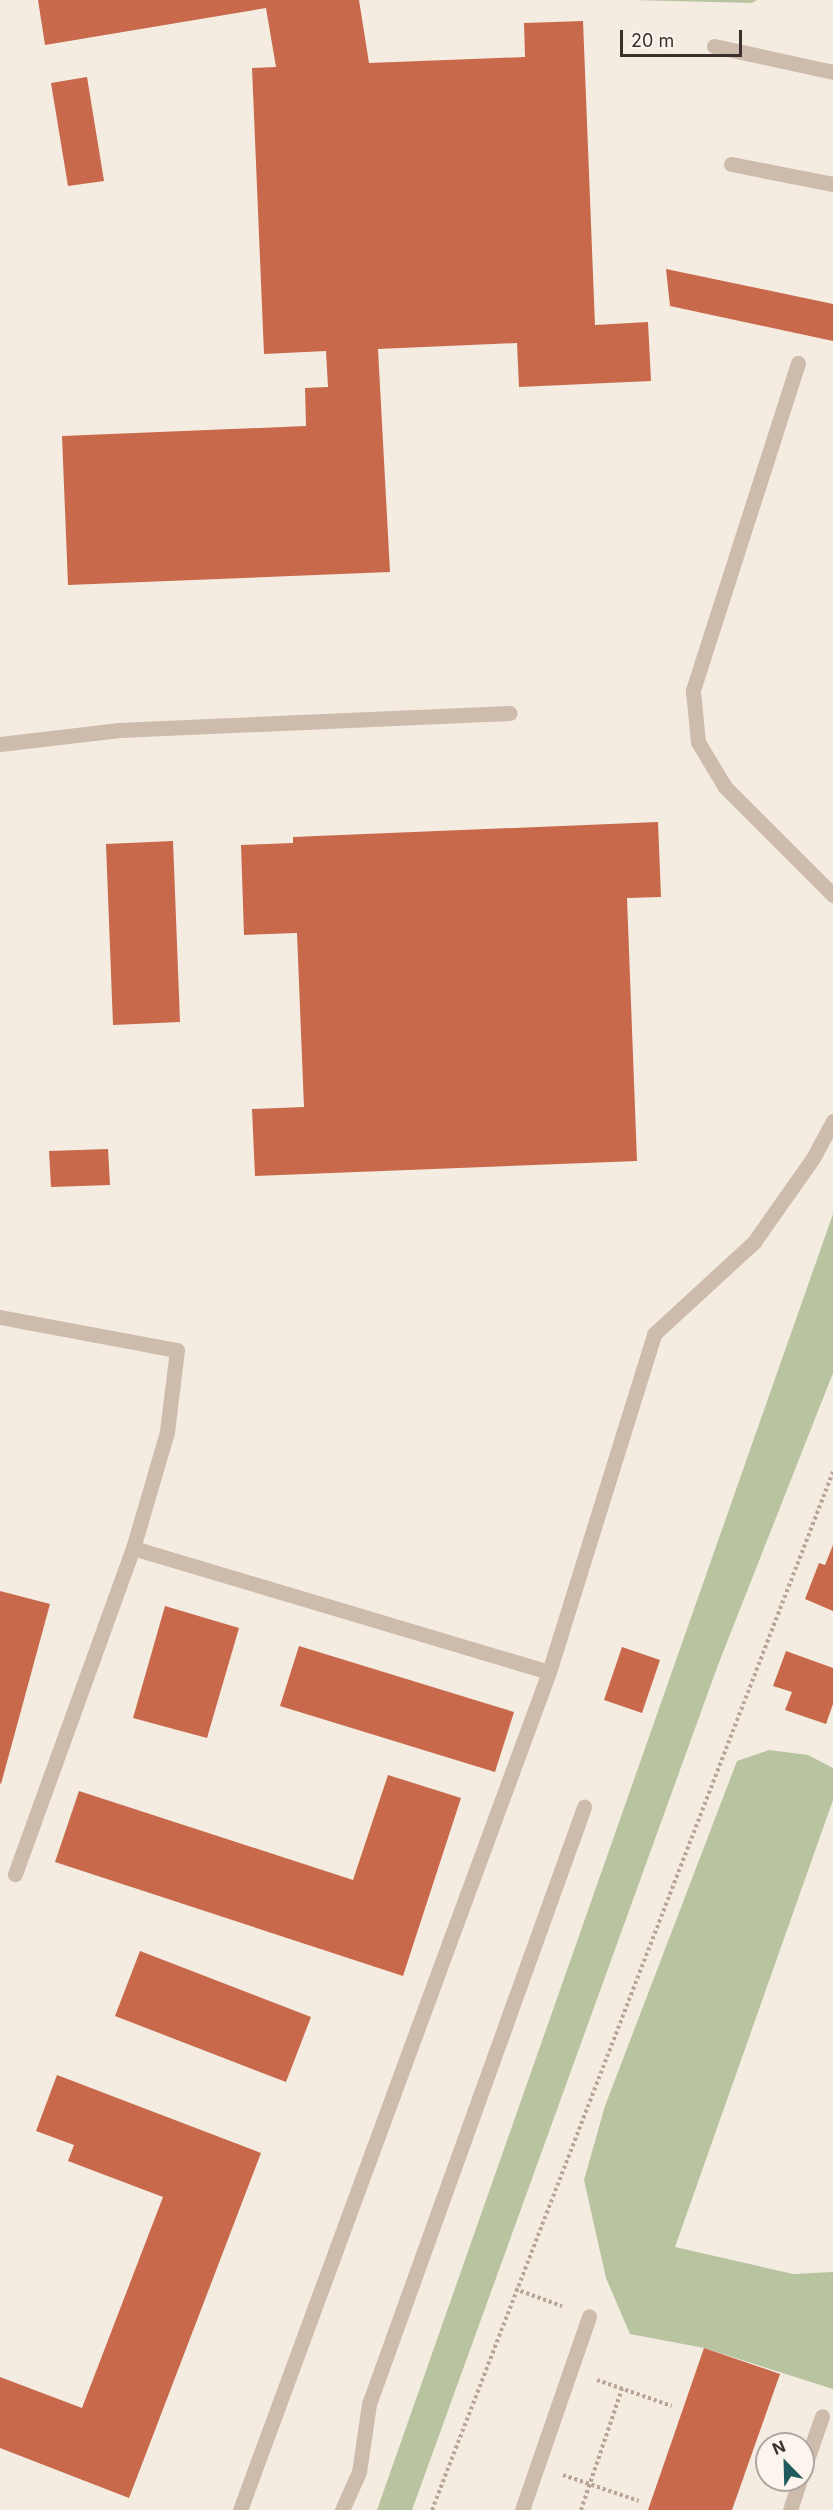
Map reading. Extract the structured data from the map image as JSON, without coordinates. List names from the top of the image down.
{
  "scale_bar": "20 m",
  "north": "top left"
}
